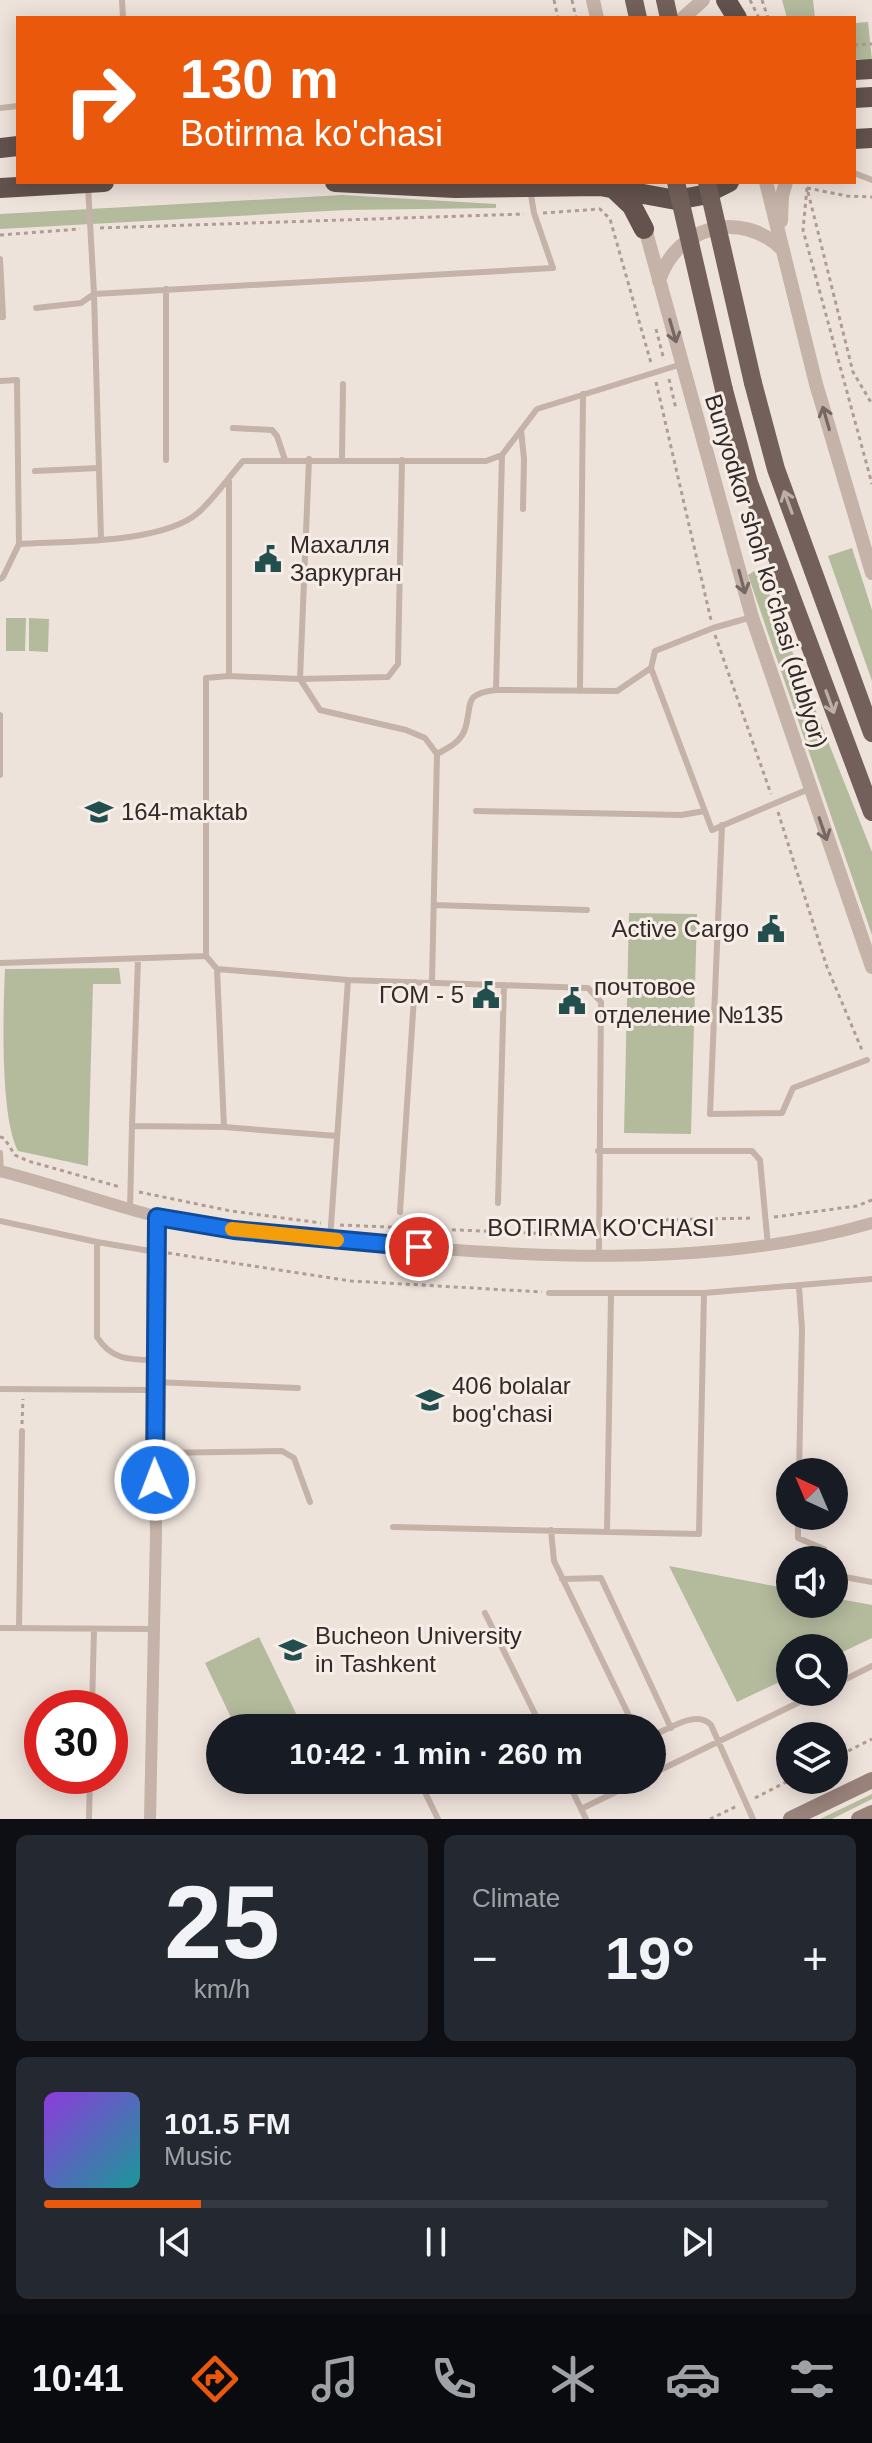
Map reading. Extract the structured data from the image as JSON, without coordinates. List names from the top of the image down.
{
  "streets": {
    "street": ["Bunyodkor shoh koʻchasi (dublyor)", "BOTIRMA KO'CHASI"]
  },
  "places": {
    "public building": [
      "Махалля Заркурган",
      "Active Cargo",
      "ГОМ - 5",
      "почтовое отделение №135"
    ],
    "school or university": ["164-maktab", "406 bolalar bog'chasi", "Bucheon University in Tashkent"]
  },
  "north": "top left",
  "page": {
    "turn": ["130 m", "Botirma ko'chasi"],
    "limit": "30",
    "trip": "10:42 · 1 min · 260 m",
    "tile": [
      ["25", "km/h"],
      "Climate"
    ],
    "heat": ["−", "19°", "+"],
    "song": ["101.5 FM", "Music"],
    "tabs": "10:41"
  }
}
